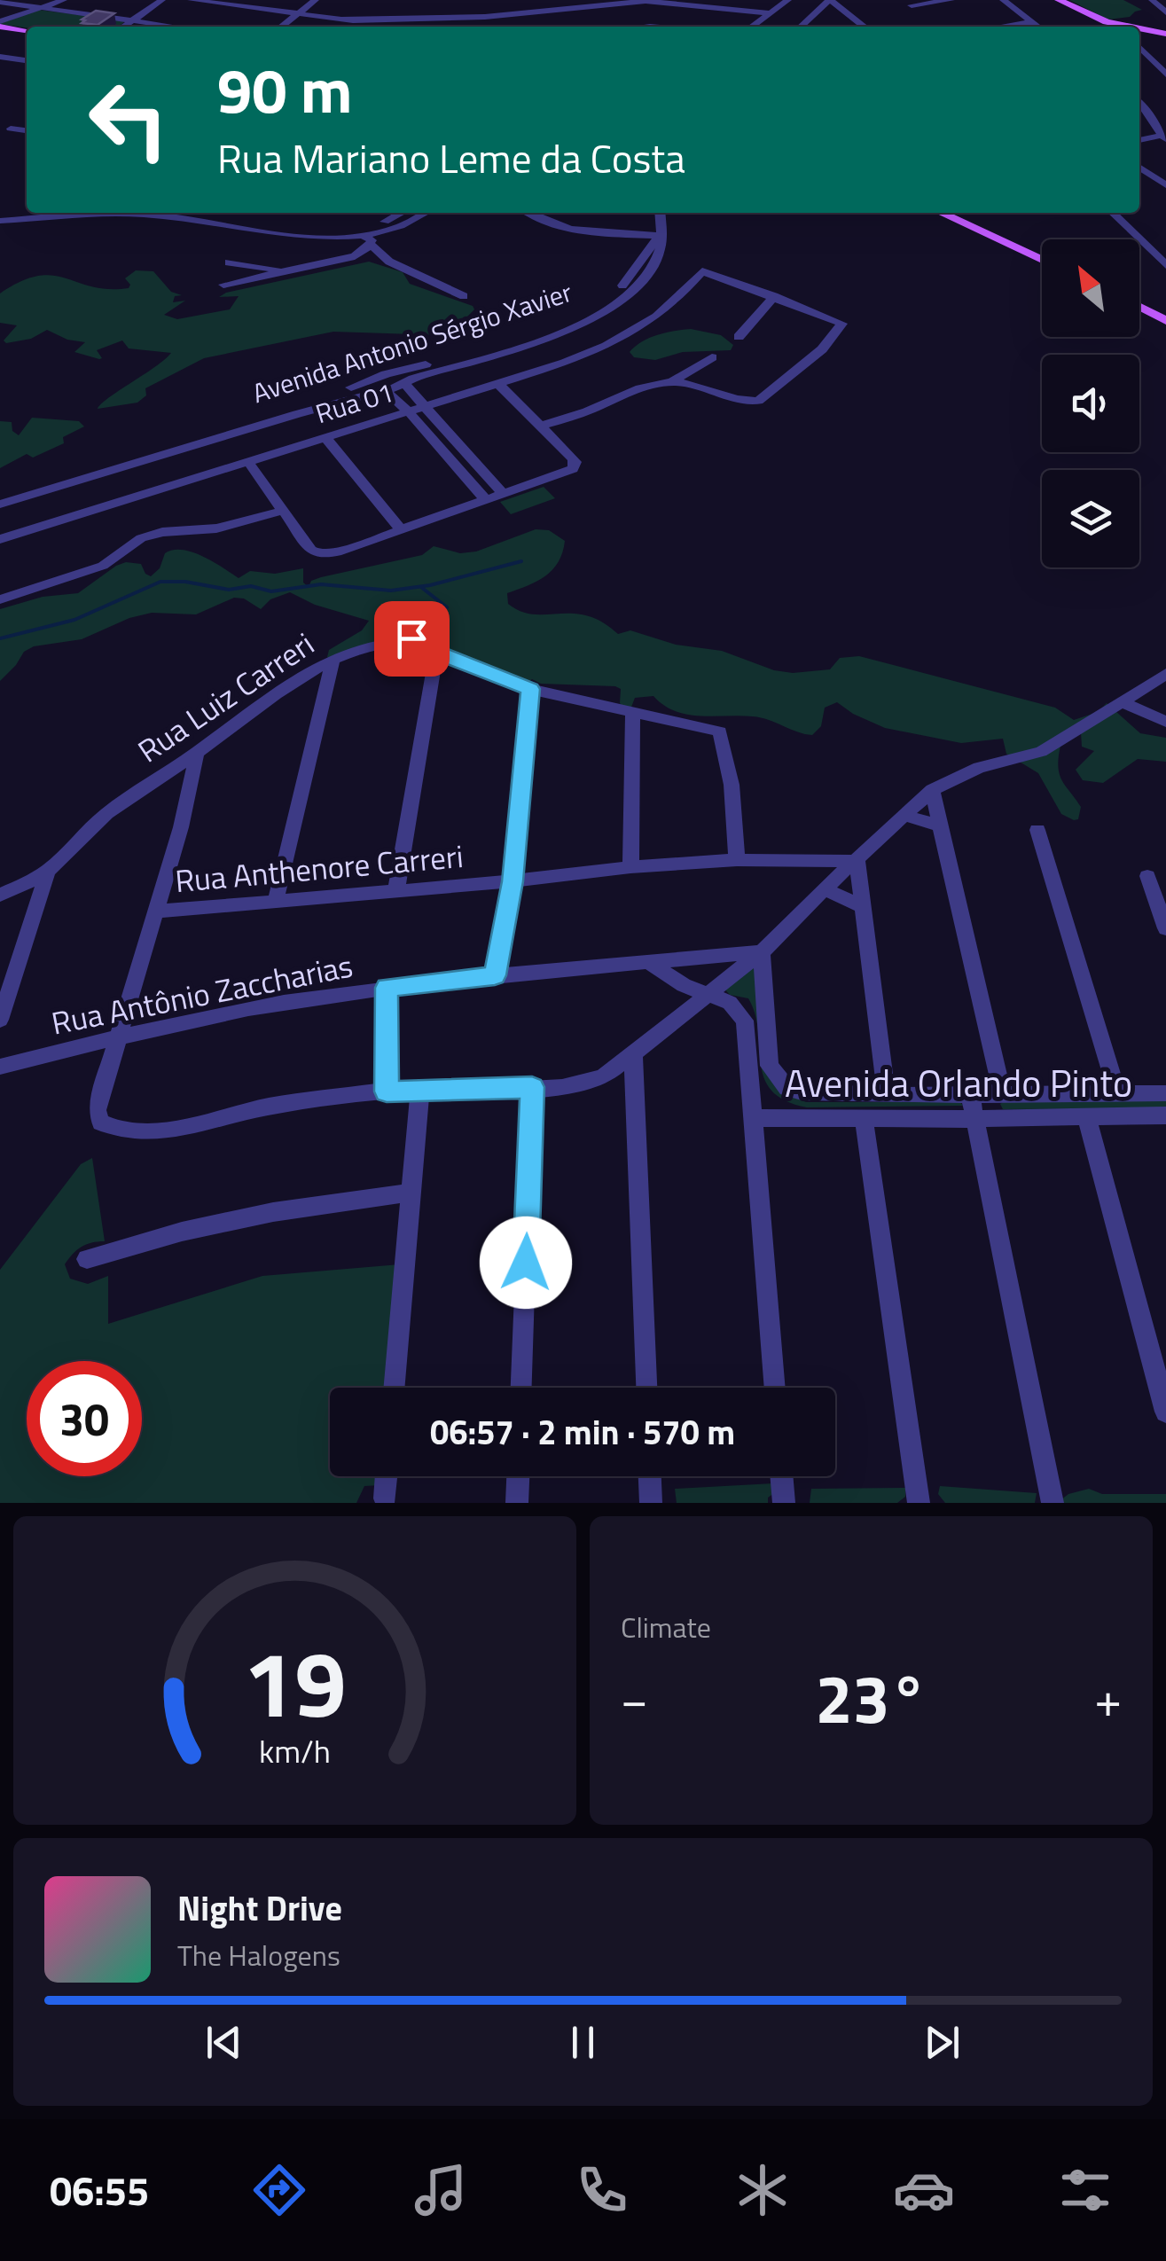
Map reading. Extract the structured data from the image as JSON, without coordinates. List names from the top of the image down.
{
  "streets": {
    "street": [
      "Avenida Antonio Sérgio Xavier",
      "Rua 01",
      "Rua Luiz Carreri",
      "Rua Anthenore Carreri",
      "Rua Antônio Zaccharias",
      "Avenida Orlando Pinto"
    ]
  },
  "crossings": [
    ["Rua Luiz Carreri", "Rua Anthenore Carreri"],
    ["Rua Antônio Zaccharias", "Avenida Orlando Pinto"]
  ],
  "north": "top left",
  "page": {
    "turn": ["90 m", "Rua Mariano Leme da Costa"],
    "limit": "30",
    "trip": "06:57 · 2 min · 570 m",
    "tile": "Climate",
    "heat": ["−", "23°", "+"],
    "song": ["Night Drive", "The Halogens"],
    "tabs": "06:55",
    "gauge": ["19", "km/h"]
  }
}
